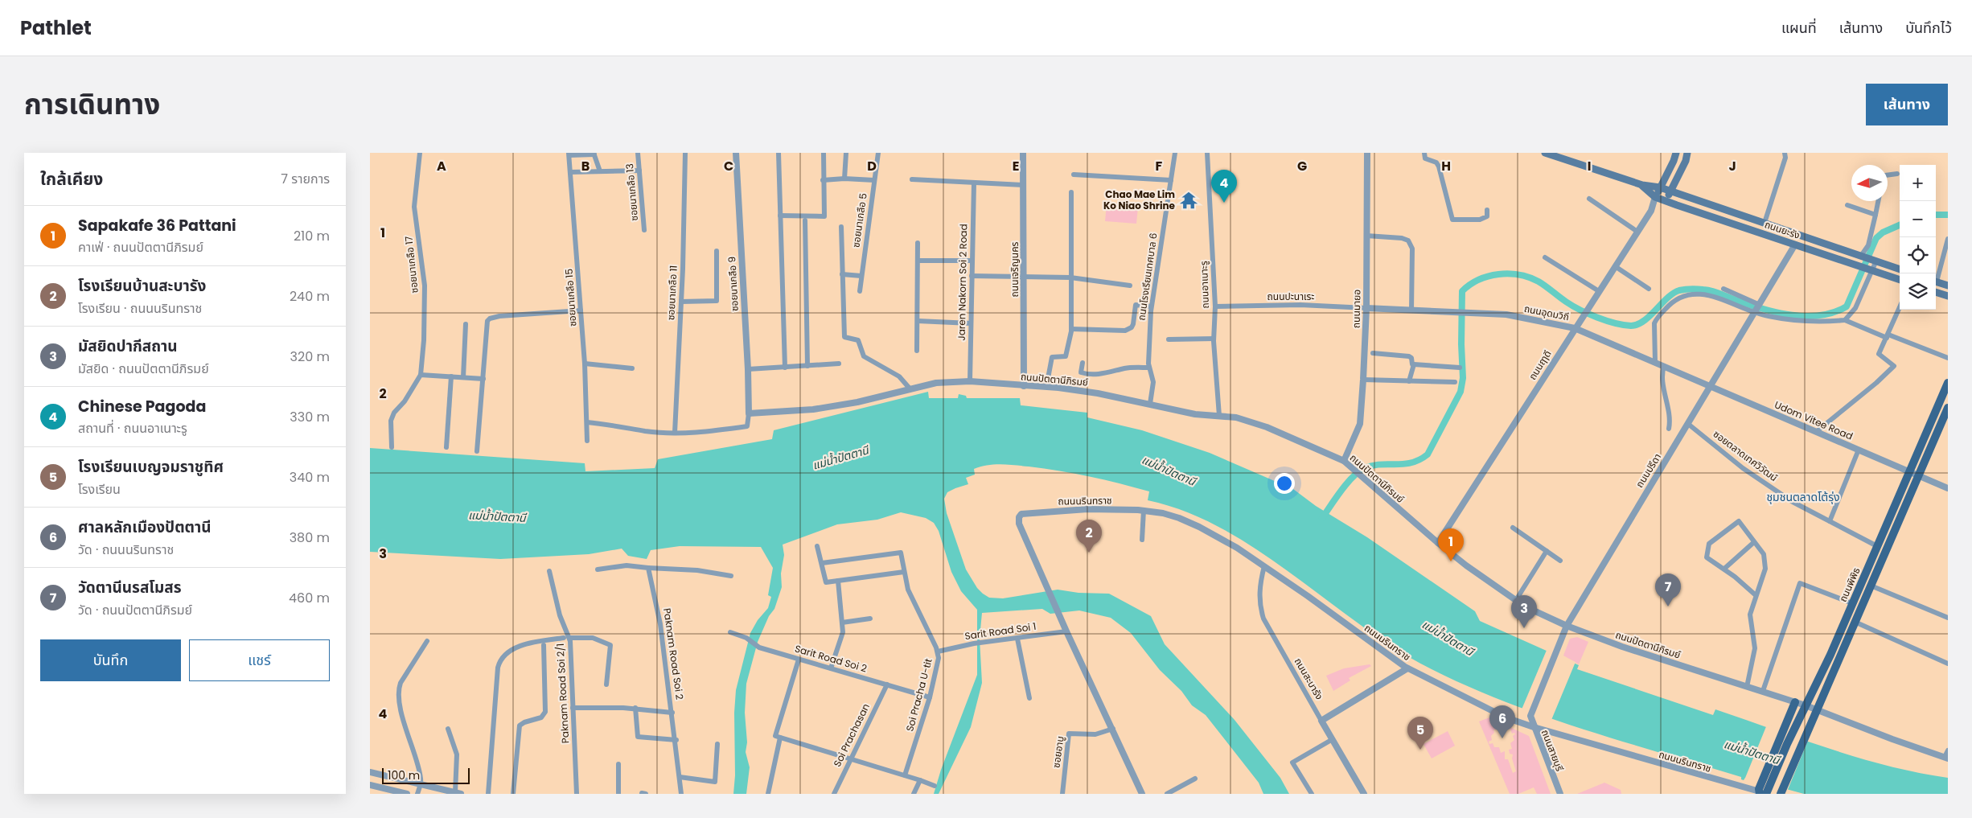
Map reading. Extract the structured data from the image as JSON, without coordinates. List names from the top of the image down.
{
  "streets": {
    "main road": ["ถนนยะรัง", "ถนนพิพิธ"],
    "street": [
      "ซอยนาเกลือ 13",
      "ซอยนาเกลือ 5",
      "ซอยนาเกลือ 17",
      "ถนนเจริญนคร",
      "ถนนโรงเรียนเทศบาล 6",
      "Jaren Nakorn Soi 2 Road",
      "ซอยนาเกลือ 9",
      "ถนนอาเนาะรู",
      "ซอยนาเกลือ 11",
      "ถนนปะนาเระ",
      "ซอยนาเกลือ 15",
      "ถนนมายอ",
      "ถนนอุดมวิถี",
      "ถนนฤๅดี",
      "ถนนปัตตานีภิรมย์",
      "Udom Vitee Road",
      "ซอยตลาดเทศวิวัฒน์",
      "ถนนปรีดา",
      "ถนนนรินทราช",
      "Sarit Road Soi 1",
      "Paknam Road Soi 2",
      "Sarit Road Soi 2",
      "ถนนสะบารัง",
      "Paknam Road Soi 2/1",
      "Soi Pracha U-tit",
      "Soi Prachasan",
      "ถนนสายบุรี",
      "ซอยอาบู"
    ]
  },
  "crossings": [
    ["ถนนยะรัง", "ถนนฤๅดี"],
    ["ถนนยะรัง", "ถนนปรีดา"],
    ["ถนนเจริญนคร", "ถนนปัตตานีภิรมย์"],
    ["ถนนโรงเรียนเทศบาล 6", "ถนนปัตตานีภิรมย์"],
    ["Jaren Nakorn Soi 2 Road", "ถนนปัตตานีภิรมย์"],
    ["ซอยนาเกลือ 9", "ถนนปัตตานีภิรมย์"],
    ["ถนนอาเนาะรู", "ถนนปะนาเระ"],
    ["ถนนอาเนาะรู", "ถนนปัตตานีภิรมย์"],
    ["ถนนปะนาเระ", "ถนนมายอ"],
    ["ถนนปะนาเระ", "ถนนอุดมวิถี"],
    ["ถนนมายอ", "ถนนอุดมวิถี"],
    ["ถนนมายอ", "ถนนปัตตานีภิรมย์"],
    ["ถนนอุดมวิถี", "ถนนฤๅดี"],
    ["ถนนอุดมวิถี", "Udom Vitee Road"],
    ["ถนนอุดมวิถี", "ถนนปรีดา"],
    ["ถนนฤๅดี", "ถนนปัตตานีภิรมย์"],
    ["ถนนปัตตานีภิรมย์", "ถนนปรีดา"],
    ["ถนนปัตตานีภิรมย์", "ถนนพิพิธ"],
    ["Udom Vitee Road", "ถนนปรีดา"],
    ["Udom Vitee Road", "ถนนพิพิธ"],
    ["ซอยตลาดเทศวิวัฒน์", "ถนนปรีดา"],
    ["ซอยตลาดเทศวิวัฒน์", "ถนนพิพิธ"],
    ["ถนนปรีดา", "ถนนสายบุรี"],
    ["ถนนนรินทราช", "ถนนพิพิธ"],
    ["ถนนนรินทราช", "Sarit Road Soi 1"],
    ["ถนนนรินทราช", "ถนนสะบารัง"],
    ["ถนนนรินทราช", "ถนนสายบุรี"],
    ["Sarit Road Soi 1", "Soi Pracha U-tit"],
    ["Sarit Road Soi 2", "Soi Pracha U-tit"],
    ["Sarit Road Soi 2", "Soi Prachasan"]
  ],
  "districts": ["ชุมชนตลาดโต้รุ่ง"],
  "water": ["แม่น้ำปัตตานี"],
  "places": {
    "temple": ["Chao Mae Lim Ko Niao Shrine"]
  },
  "scale_bar": "100 m",
  "north": "left",
  "page": {
    "header": "Pathlet",
    "nav": ["แผนที่", "เส้นทาง", "บันทึกไว้"],
    "title": "การเดินทาง",
    "buttons": [
      "เส้นทาง",
      ["บันทึก", "แชร์"]
    ],
    "heading": ["ใกล้เคียง", "7 รายการ"],
    "map_buttons": ["+", "−"],
    "pins": [
      "4",
      "2",
      "1",
      "7",
      "3",
      "6",
      "5"
    ],
    "list": [
      {
        "mark": "1",
        "name": "Sapakafe 36 Pattani",
        "note": "คาเฟ่ · ถนนปัตตานีภิรมย์",
        "value": "210 m"
      },
      {
        "mark": "2",
        "name": "โรงเรียนบ้านสะบารัง",
        "note": "โรงเรียน · ถนนนรินทราช",
        "value": "240 m"
      },
      {
        "mark": "3",
        "name": "มัสยิดปากีสถาน",
        "note": "มัสยิด · ถนนปัตตานีภิรมย์",
        "value": "320 m"
      },
      {
        "mark": "4",
        "name": "Chinese Pagoda",
        "note": "สถานที่ · ถนนอาเนาะรู",
        "value": "330 m"
      },
      {
        "mark": "5",
        "name": "โรงเรียนเบญจมราชูทิศ",
        "note": "โรงเรียน",
        "value": "340 m"
      },
      {
        "mark": "6",
        "name": "ศาลหลักเมืองปัตตานี",
        "note": "วัด · ถนนนรินทราช",
        "value": "380 m"
      },
      {
        "mark": "7",
        "name": "วัดตานีนรสโมสร",
        "note": "วัด · ถนนปัตตานีภิรมย์",
        "value": "460 m"
      }
    ],
    "scale": "100 m"
  },
  "grid": {
    "columns": [
      "A",
      "B",
      "C",
      "D",
      "E",
      "F",
      "G",
      "H",
      "I",
      "J"
    ],
    "rows": [
      "1",
      "2",
      "3",
      "4"
    ]
  }
}
